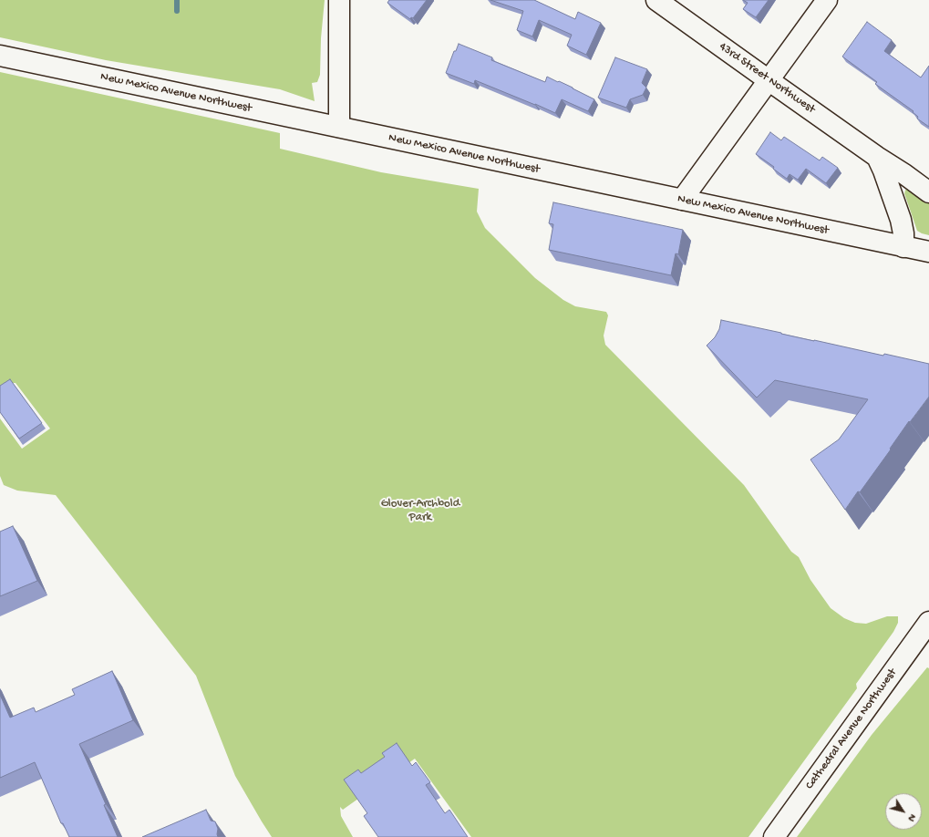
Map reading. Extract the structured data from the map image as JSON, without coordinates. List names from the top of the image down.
{
  "streets": {
    "street": ["43rd Street Northwest", "New Mexico Avenue Northwest", "Cathedral Avenue Northwest"]
  },
  "parks": ["Glover-Archbold Park"],
  "north": "bottom right"
}
